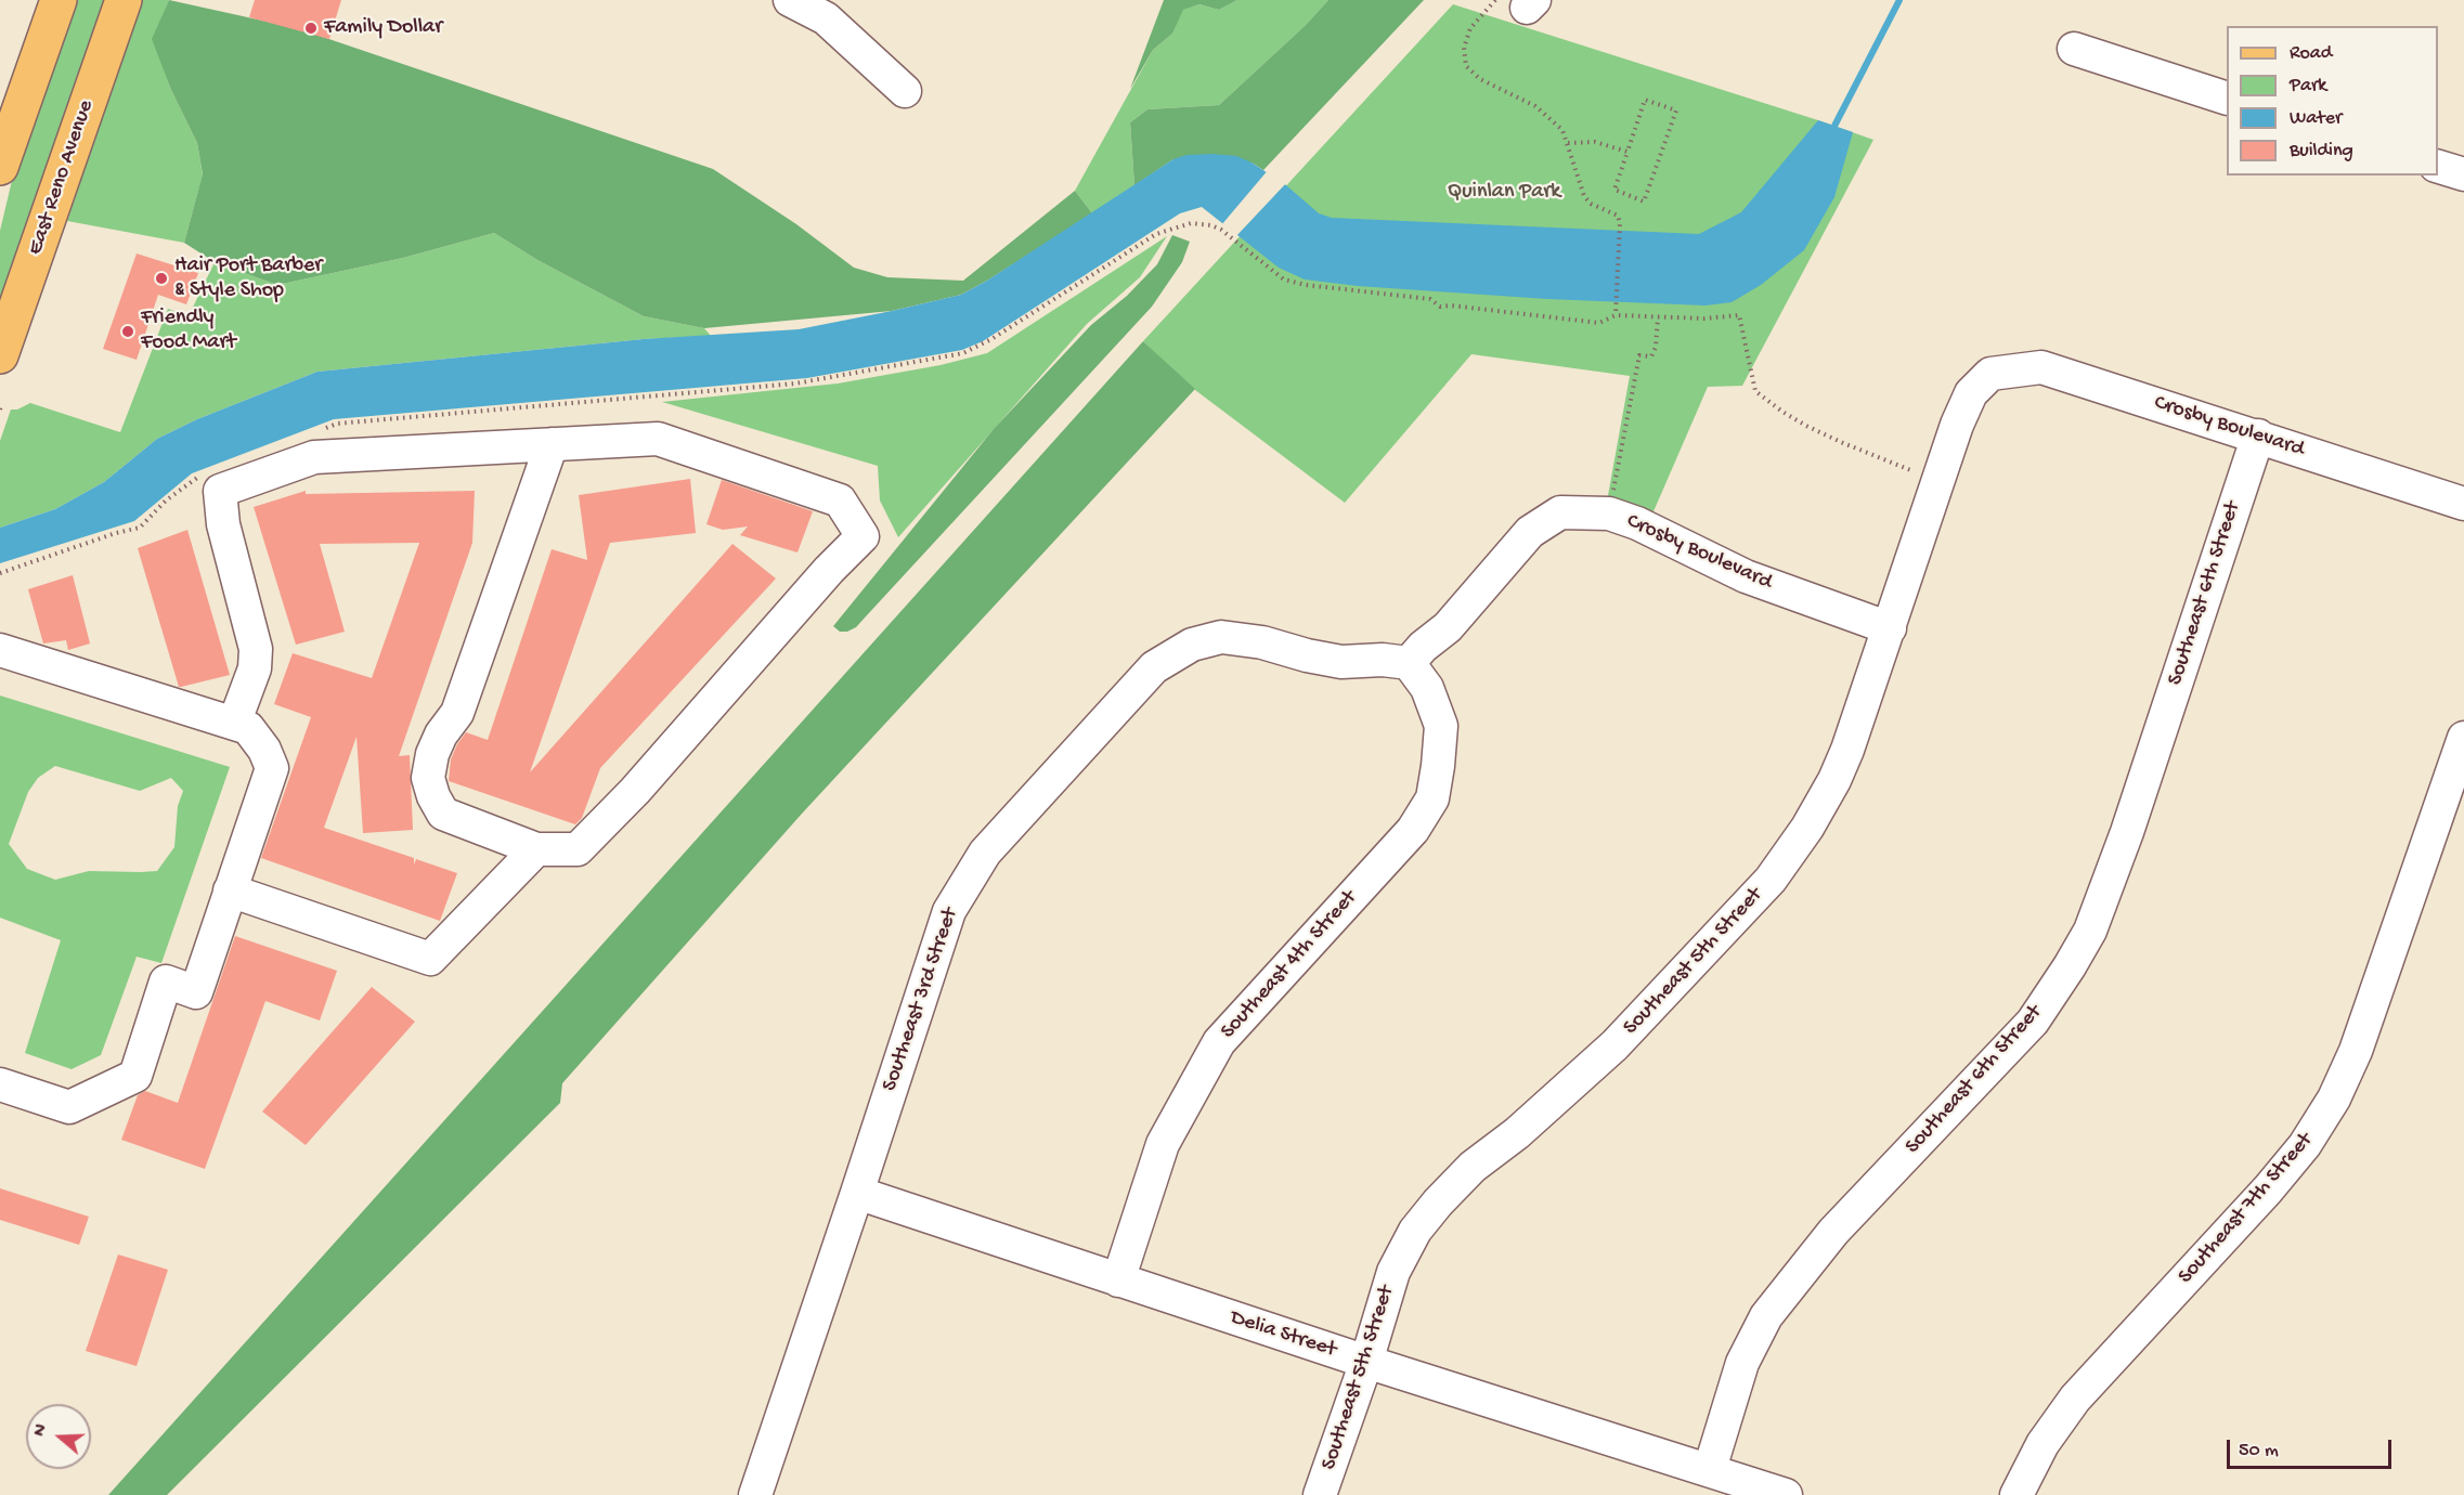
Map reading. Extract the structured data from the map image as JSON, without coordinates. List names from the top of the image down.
{
  "streets": {
    "main road": ["East Reno Avenue"],
    "street": [
      "Crosby Boulevard",
      "Southeast 6th Street",
      "Southeast 5th Street",
      "Southeast 4th Street",
      "Southeast 3rd Street",
      "Southeast 7th Street",
      "Delia Street"
    ]
  },
  "crossings": [
    ["Crosby Boulevard", "Southeast 6th Street"],
    ["Crosby Boulevard", "Southeast 5th Street"],
    ["Crosby Boulevard", "Southeast 4th Street"],
    ["Crosby Boulevard", "Southeast 3rd Street"],
    ["Southeast 6th Street", "Delia Street"],
    ["Southeast 5th Street", "Delia Street"],
    ["Southeast 4th Street", "Southeast 3rd Street"],
    ["Southeast 4th Street", "Delia Street"],
    ["Southeast 3rd Street", "Delia Street"]
  ],
  "parks": ["Quinlan Park"],
  "places": ["Family Dollar", "Hair Port Barber & Style Shop", "Friendly Food Mart"],
  "legend": [
    "Road",
    "Park",
    "Water",
    "Building"
  ],
  "scale_bar": "50 m",
  "north": "left"
}
